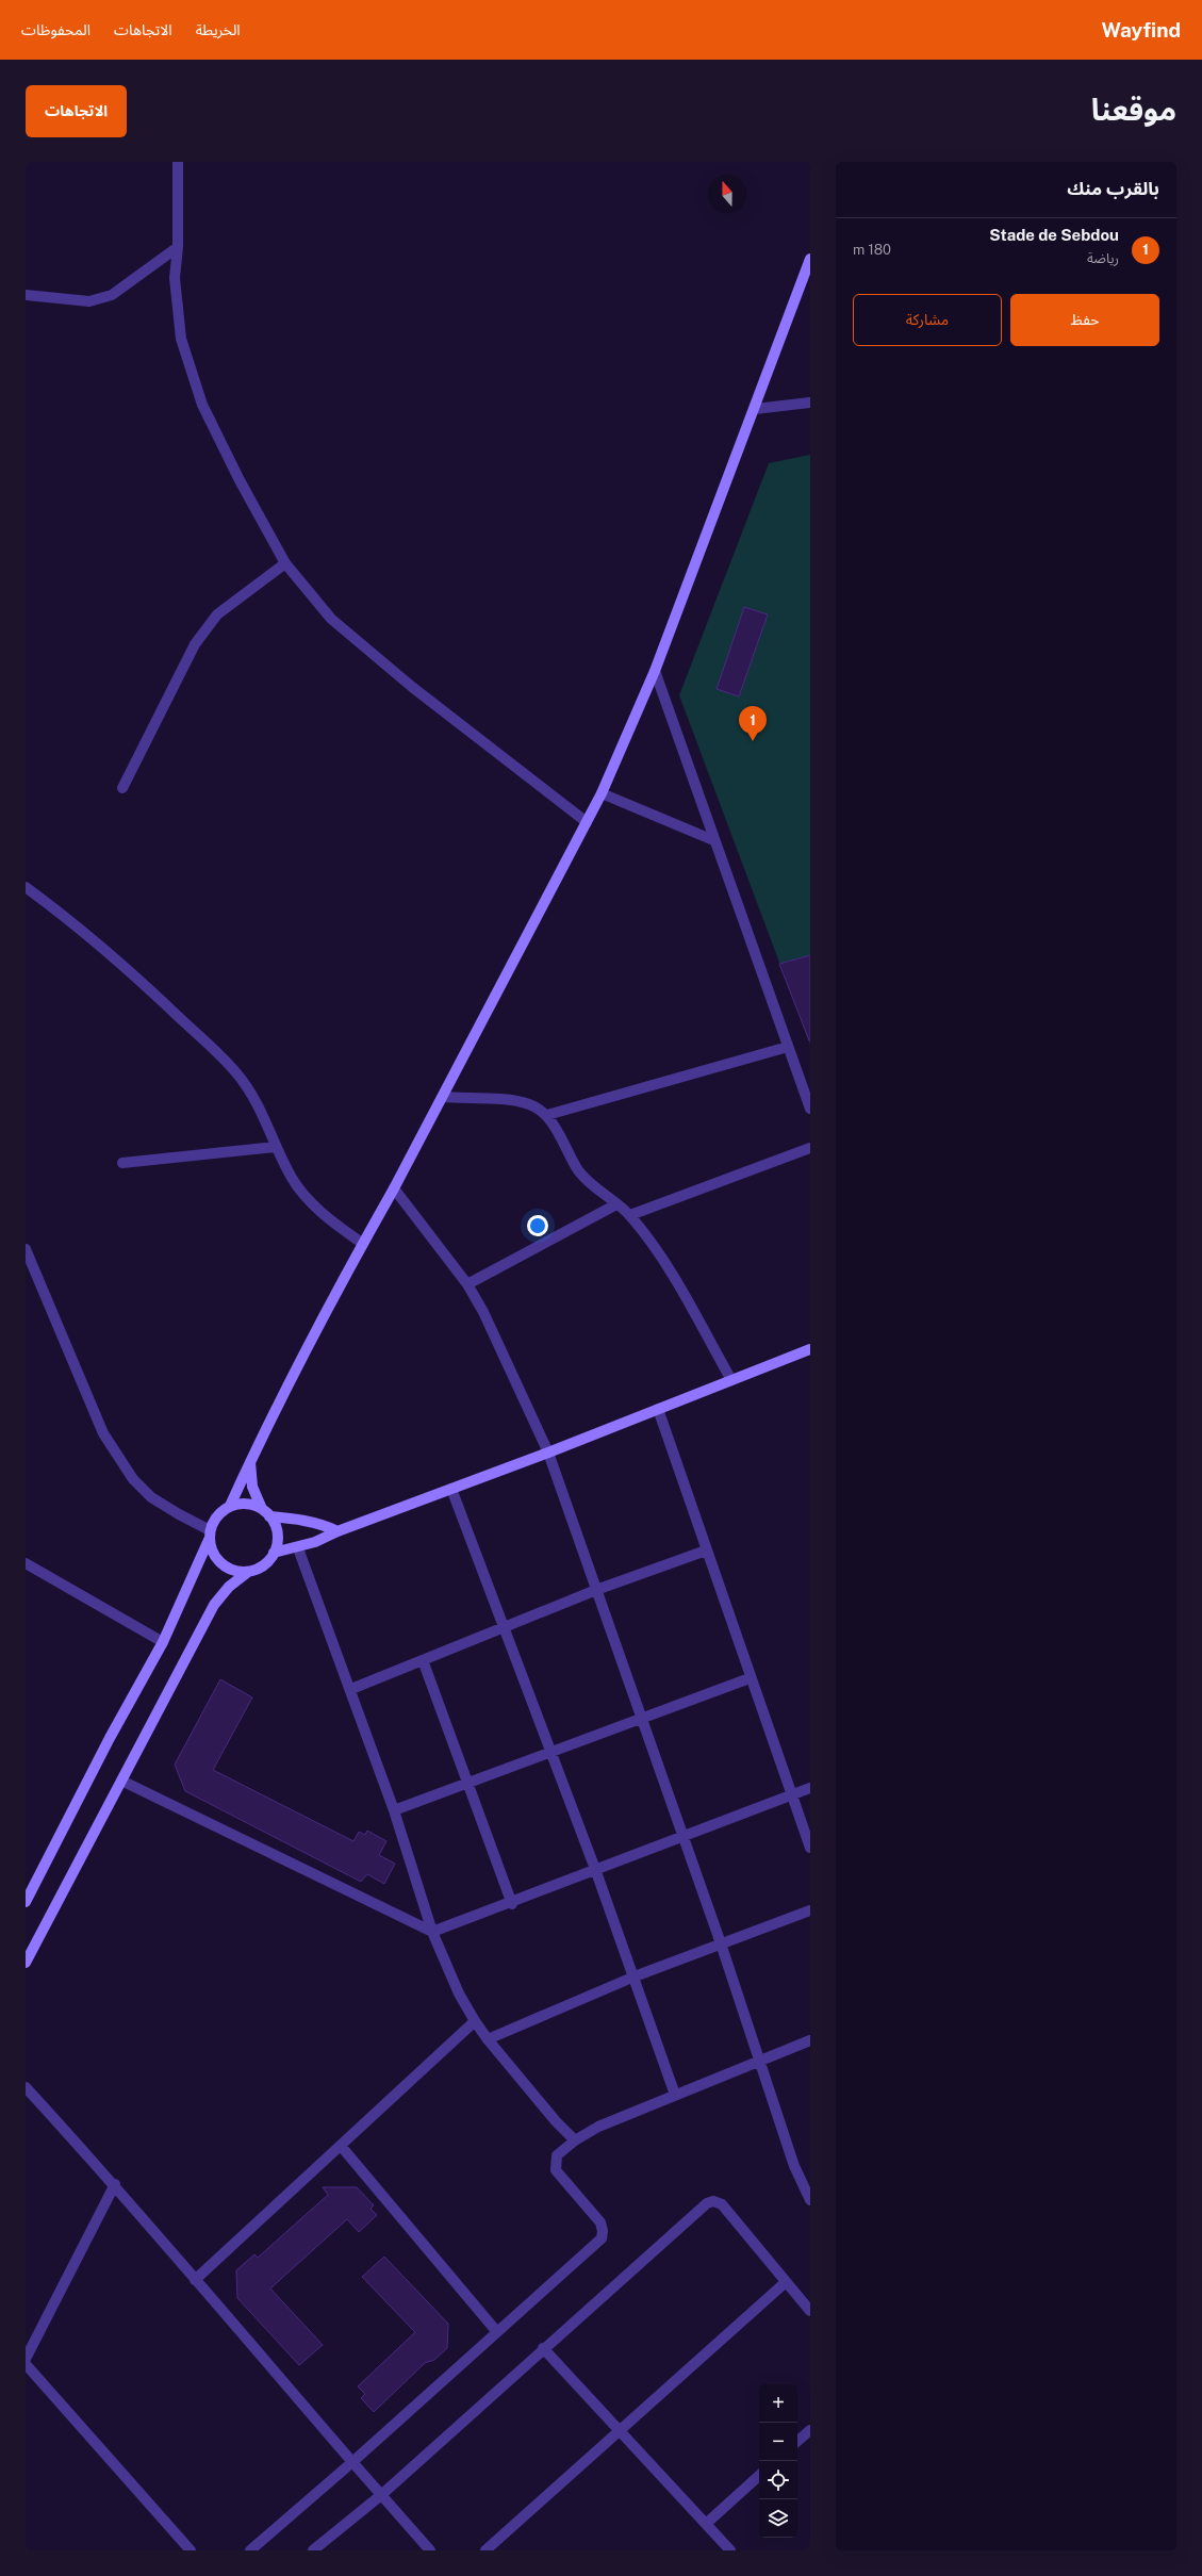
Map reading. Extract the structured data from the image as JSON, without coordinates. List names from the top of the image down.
{
  "north": "top",
  "page": {
    "header": "Wayfind",
    "nav": ["الخريطة", "الاتجاهات", "المحفوظات"],
    "title": "موقعنا",
    "buttons": [
      "الاتجاهات",
      ["حفظ", "مشاركة"]
    ],
    "heading": "بالقرب منك",
    "list": [
      {
        "mark": "1",
        "name": "Stade de Sebdou",
        "note": "رياضة",
        "value": "180 m"
      }
    ],
    "pins": "1",
    "map_buttons": ["+", "−"]
  }
}
